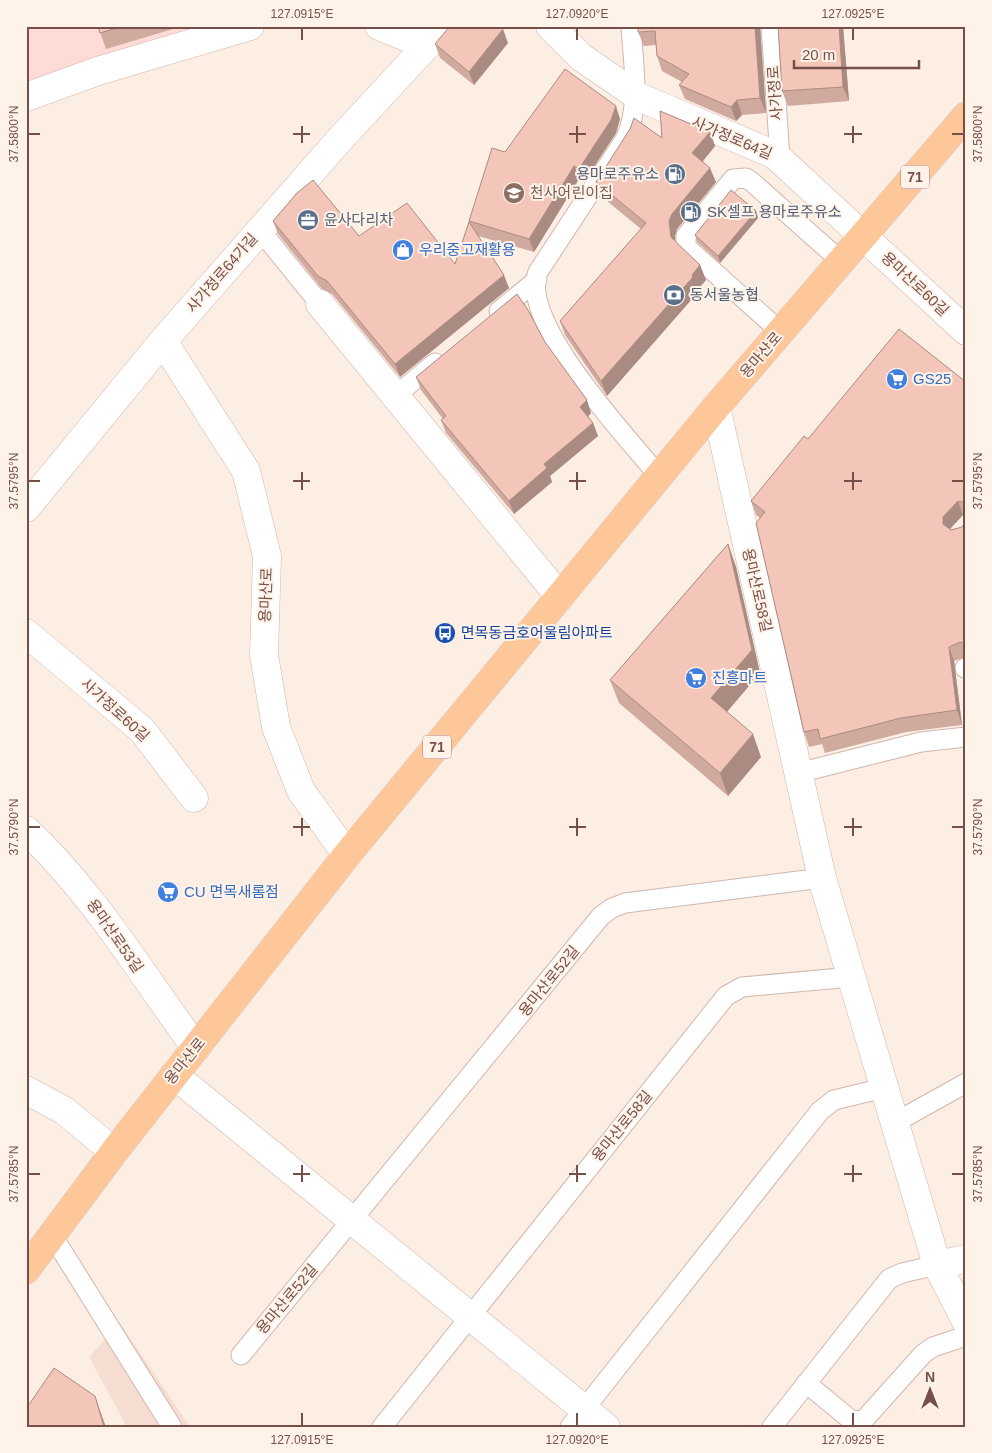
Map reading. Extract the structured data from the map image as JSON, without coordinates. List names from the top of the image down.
{
  "streets": {
    "main road": ["71", "용마산로"],
    "street": [
      "사가정로64길",
      "사가정로64가길",
      "용마산로60길",
      "용마산로58길",
      "사가정로60길",
      "용마산로53길"
    ],
    "lane": ["사가정로", "용마산로52길"]
  },
  "crossings": [
    ["사가정로", "사가정로64길"],
    ["사가정로64길", "용마산로60길"],
    ["사가정로64길", "용마산로"],
    ["사가정로64가길", "용마산로"],
    ["용마산로60길", "용마산로"],
    ["용마산로", "용마산로58길"],
    ["용마산로", "용마산로53길"],
    ["용마산로58길", "용마산로52길"]
  ],
  "places": {
    "fuel station": ["용마로주유소", "SK셀프 용마로주유소"],
    "school or university": ["천사어린이집"],
    "office": ["윤사다리차"],
    "shop": ["우리중고재활용"],
    "bank": ["동서울농협"],
    "supermarket": ["GS25", "진흥마트", "CU 면목새롬점"],
    "bus stop": ["면목동금호어울림아파트"]
  },
  "scale_bar": "20 m",
  "north": "top",
  "coordinates": [
    "127.0915°E",
    "127.0920°E",
    "127.0925°E",
    "37.5800°N",
    "37.5795°N",
    "37.5790°N",
    "37.5785°N"
  ]
}
